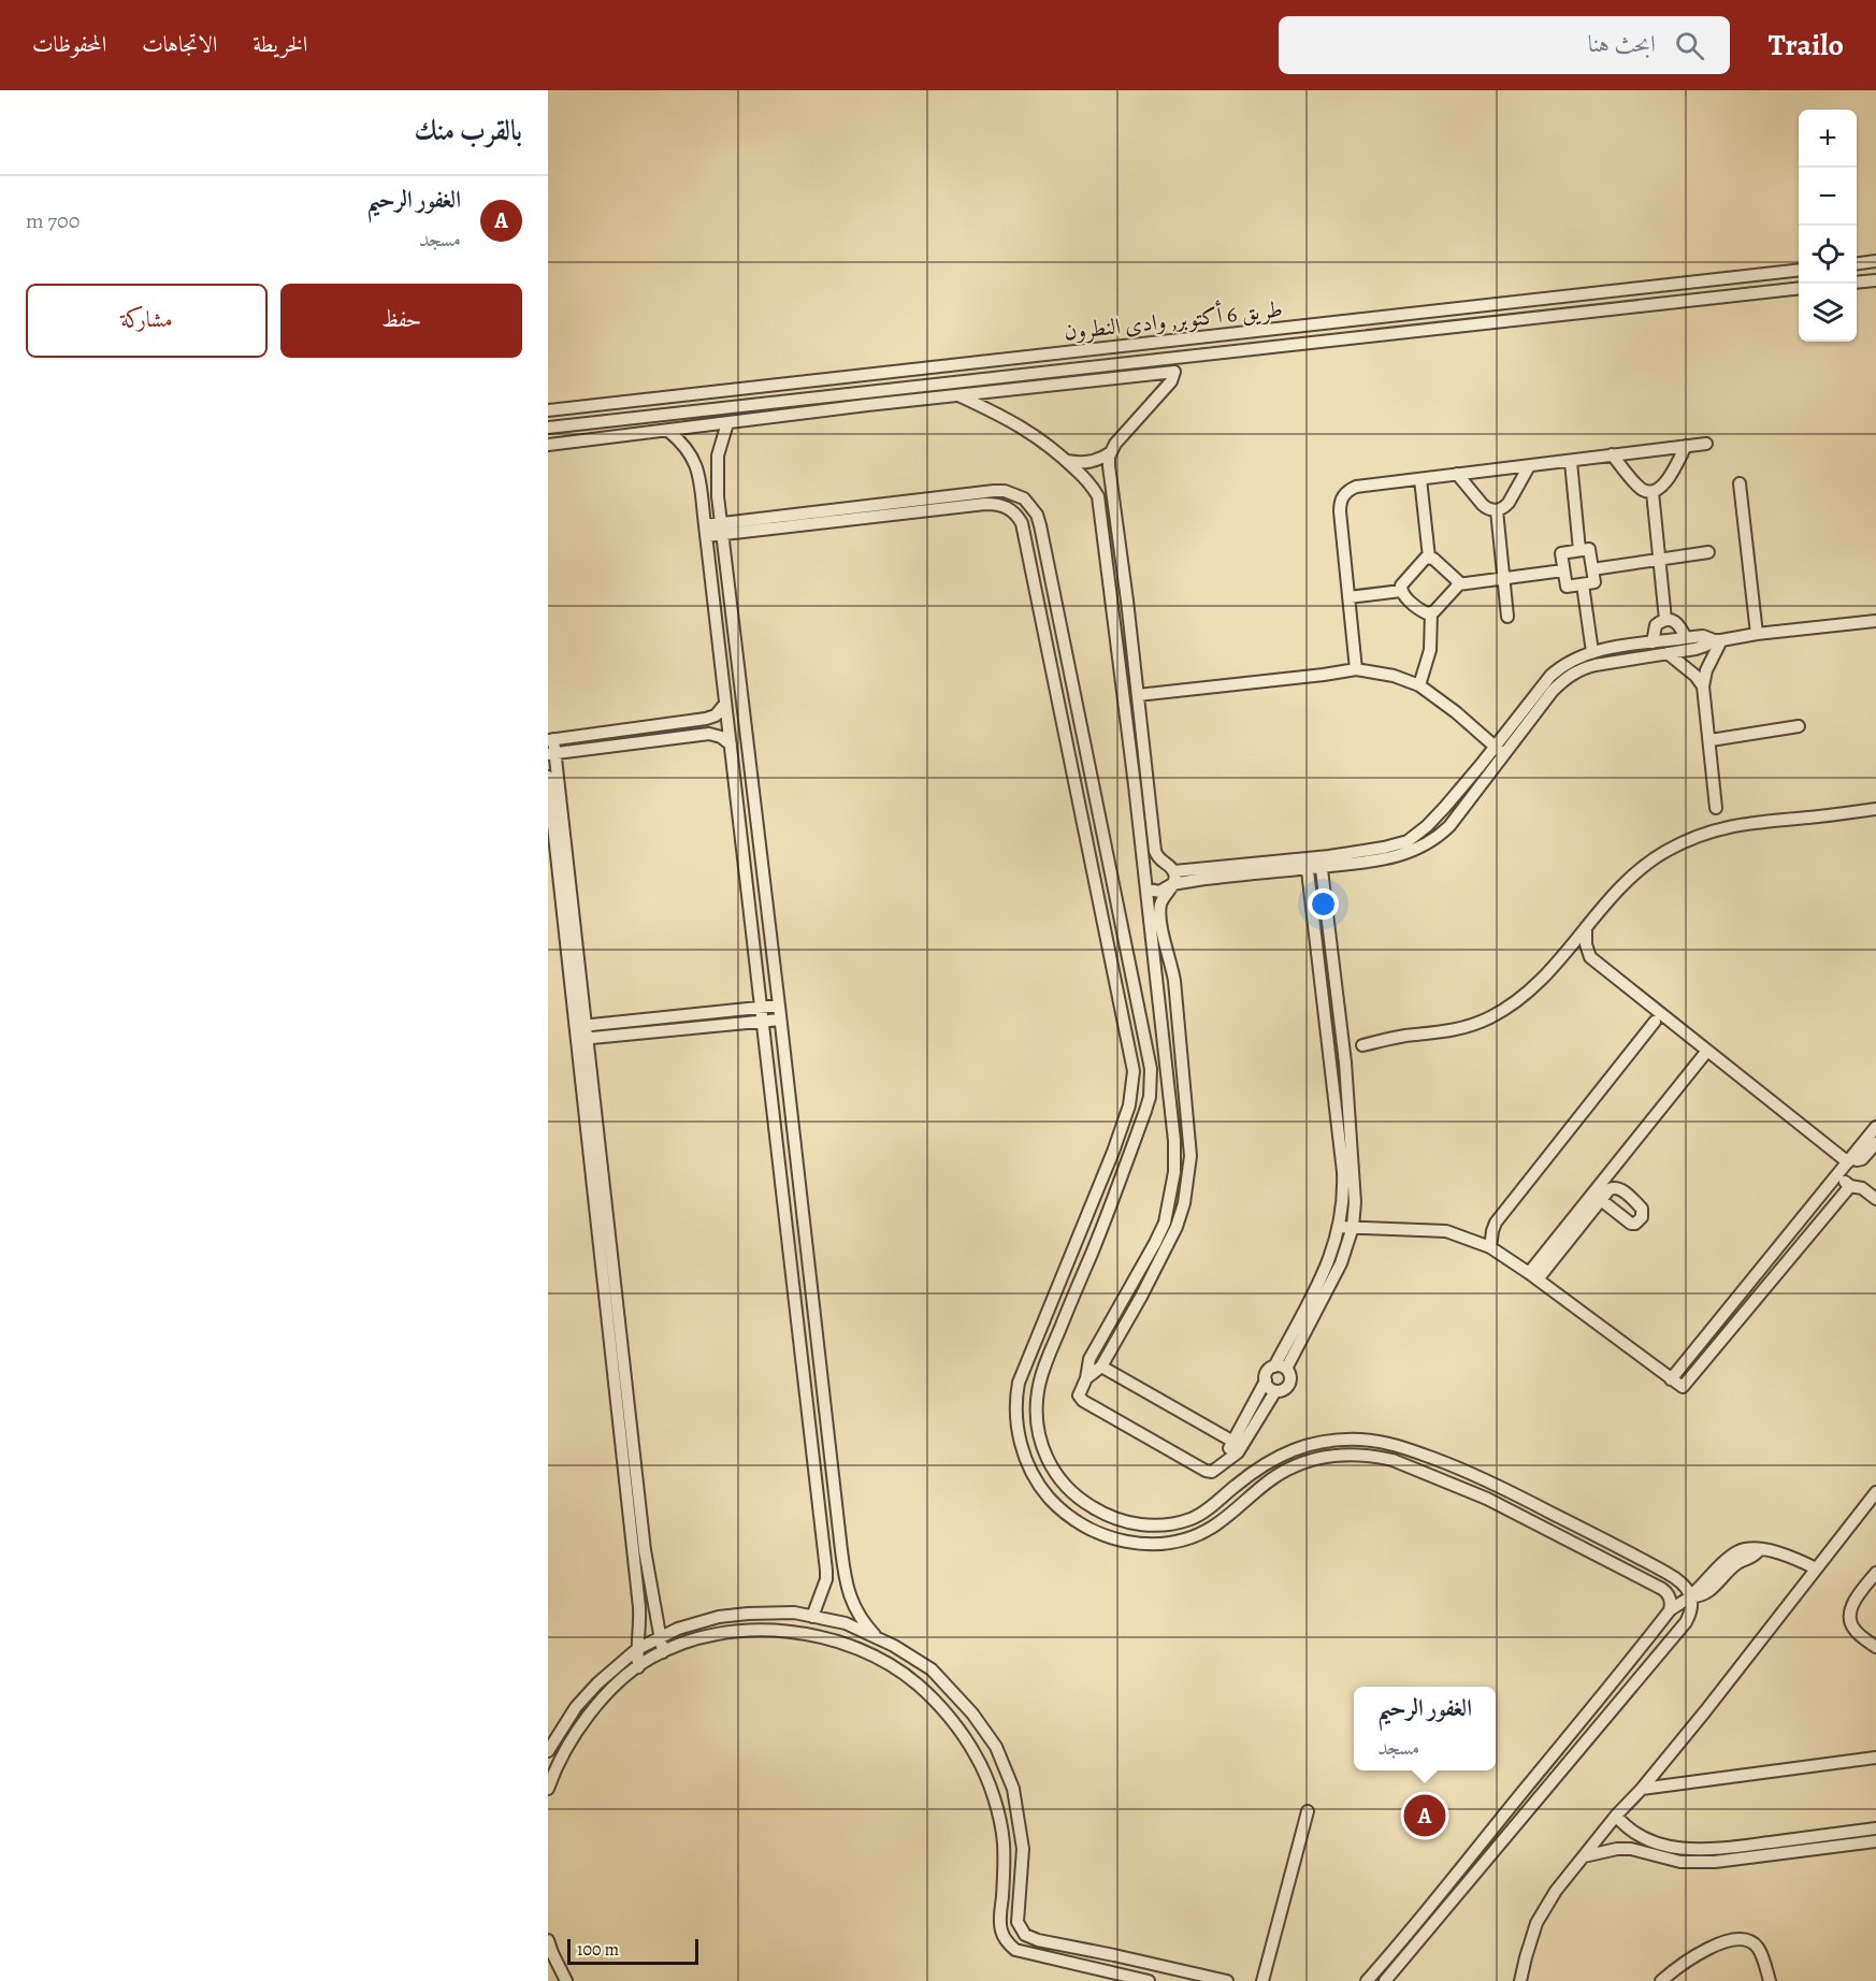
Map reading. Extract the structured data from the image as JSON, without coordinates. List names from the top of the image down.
{
  "streets": {
    "street": ["طريق 6 أكتوبر, وادى النطرون"]
  },
  "scale_bar": "100 m",
  "page": {
    "header": "Trailo",
    "search": "ابحث هنا",
    "nav": ["الخريطة", "الاتجاهات", "المحفوظات"],
    "heading": "بالقرب منك",
    "map_buttons": ["+", "−"],
    "list": [
      {
        "mark": "A",
        "name": "الغفور الرحيم",
        "note": "مسجد",
        "value": "700 m"
      }
    ],
    "buttons": ["حفظ", "مشاركة"],
    "popup": ["الغفور الرحيم", "مسجد"],
    "pins": "A",
    "scale": "100 m"
  }
}
